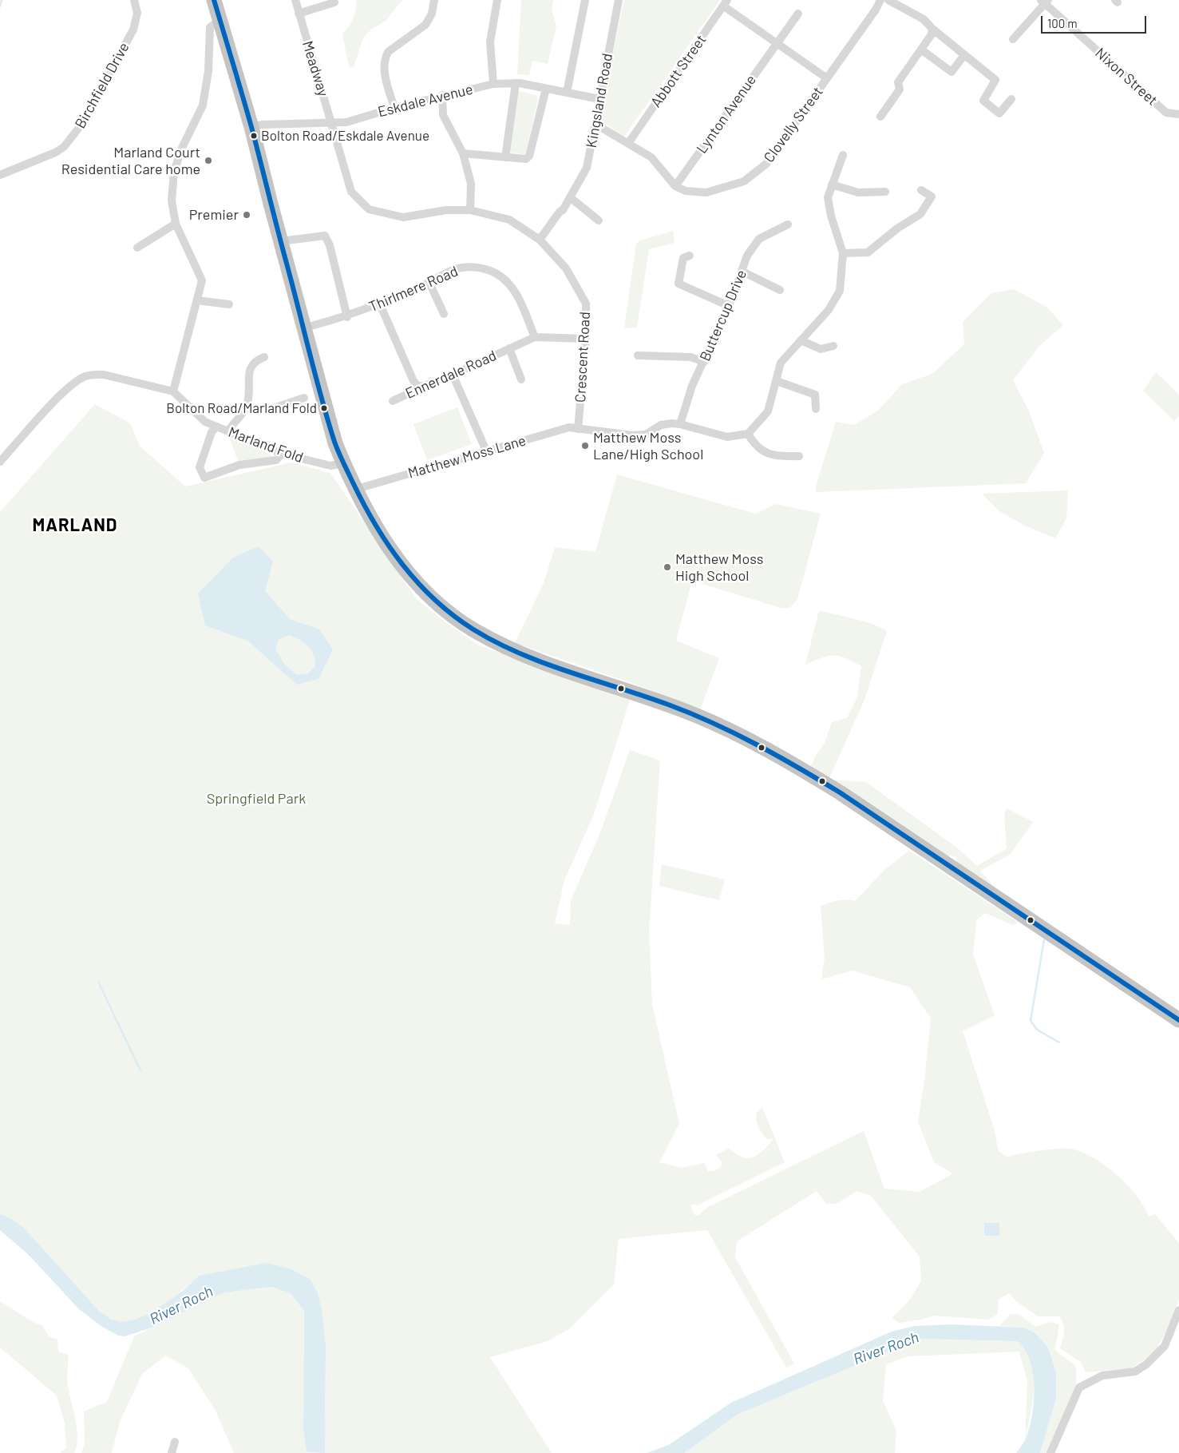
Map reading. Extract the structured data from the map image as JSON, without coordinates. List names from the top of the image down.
{
  "streets": {
    "street": [
      "Meadway",
      "Abbott Street",
      "Nixon Street",
      "Birchfield Drive",
      "Eskdale Avenue",
      "Kingsland Road",
      "Lynton Avenue",
      "Clovelly Street",
      "Thirlmere Road",
      "Buttercup Drive",
      "Crescent Road",
      "Ennerdale Road",
      "Marland Fold",
      "Matthew Moss Lane"
    ]
  },
  "crossings": [
    ["Meadway", "Eskdale Avenue"],
    ["Meadway", "Crescent Road"],
    ["Eskdale Avenue", "Kingsland Road"],
    ["Eskdale Avenue", "Crescent Road"],
    ["Kingsland Road", "Crescent Road"],
    ["Lynton Avenue", "Clovelly Street"],
    ["Thirlmere Road", "Ennerdale Road"],
    ["Buttercup Drive", "Matthew Moss Lane"],
    ["Crescent Road", "Ennerdale Road"],
    ["Crescent Road", "Matthew Moss Lane"]
  ],
  "districts": ["MARLAND"],
  "water": ["River Roch"],
  "parks": ["Springfield Park"],
  "places": [
    "Bolton Road/Eskdale Avenue",
    "Marland Court Residential Care home",
    "Premier",
    "Bolton Road/Marland Fold",
    "Matthew Moss Lane/High School",
    "Matthew Moss High School"
  ],
  "scale_bar": "100 m"
}
